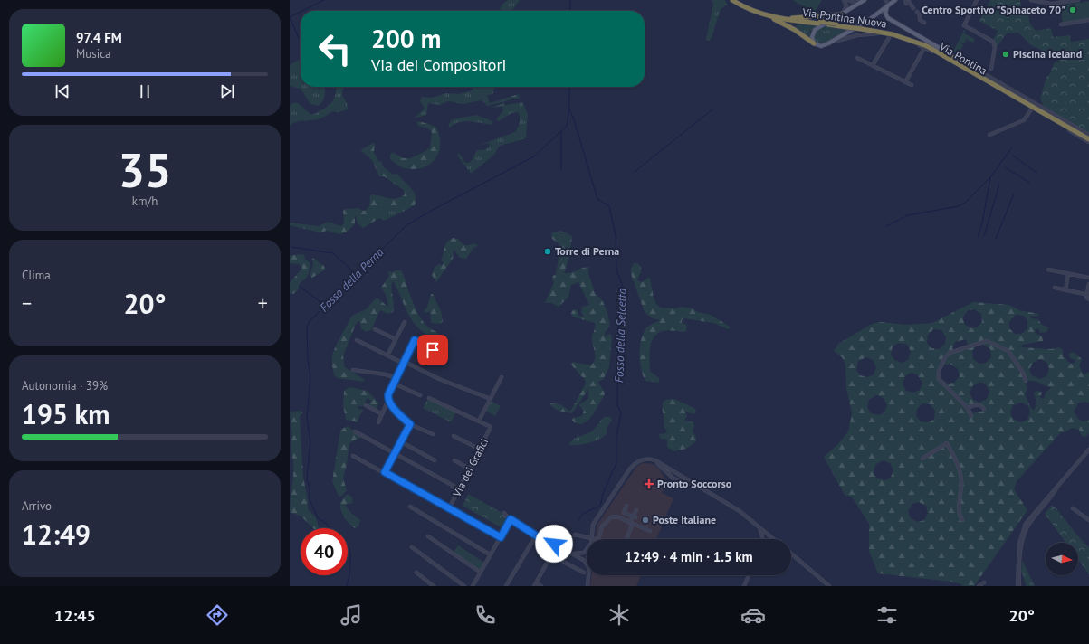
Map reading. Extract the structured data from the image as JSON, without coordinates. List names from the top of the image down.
{
  "streets": {
    "highway": ["Via Pontina Nuova", "Via Pontina"],
    "street": ["Via dei Grafici"]
  },
  "crossings": [
    ["Via Pontina Nuova", "Via Pontina"]
  ],
  "water": ["Fosso della Perna", "Fosso della Selcetta"],
  "places": {
    "other": [
      "Centro Sportivo \"Spinaceto 70\"",
      "Piscina Iceland",
      "Torre di Perna",
      "Poste Italiane"
    ],
    "health": ["Pronto Soccorso"]
  },
  "north": "right",
  "page": {
    "turn": ["200 m", "Via dei Compositori"],
    "song": ["97.4 FM", "Musica"],
    "tile": [
      ["35", "km/h"],
      "Clima",
      ["Autonomia · 39%", "195 km"],
      ["Arrivo", "12:49"]
    ],
    "heat": ["−", "20°", "+"],
    "limit": "40",
    "trip": "12:49 · 4 min · 1.5 km",
    "tabs": ["12:45", "20°"]
  }
}
